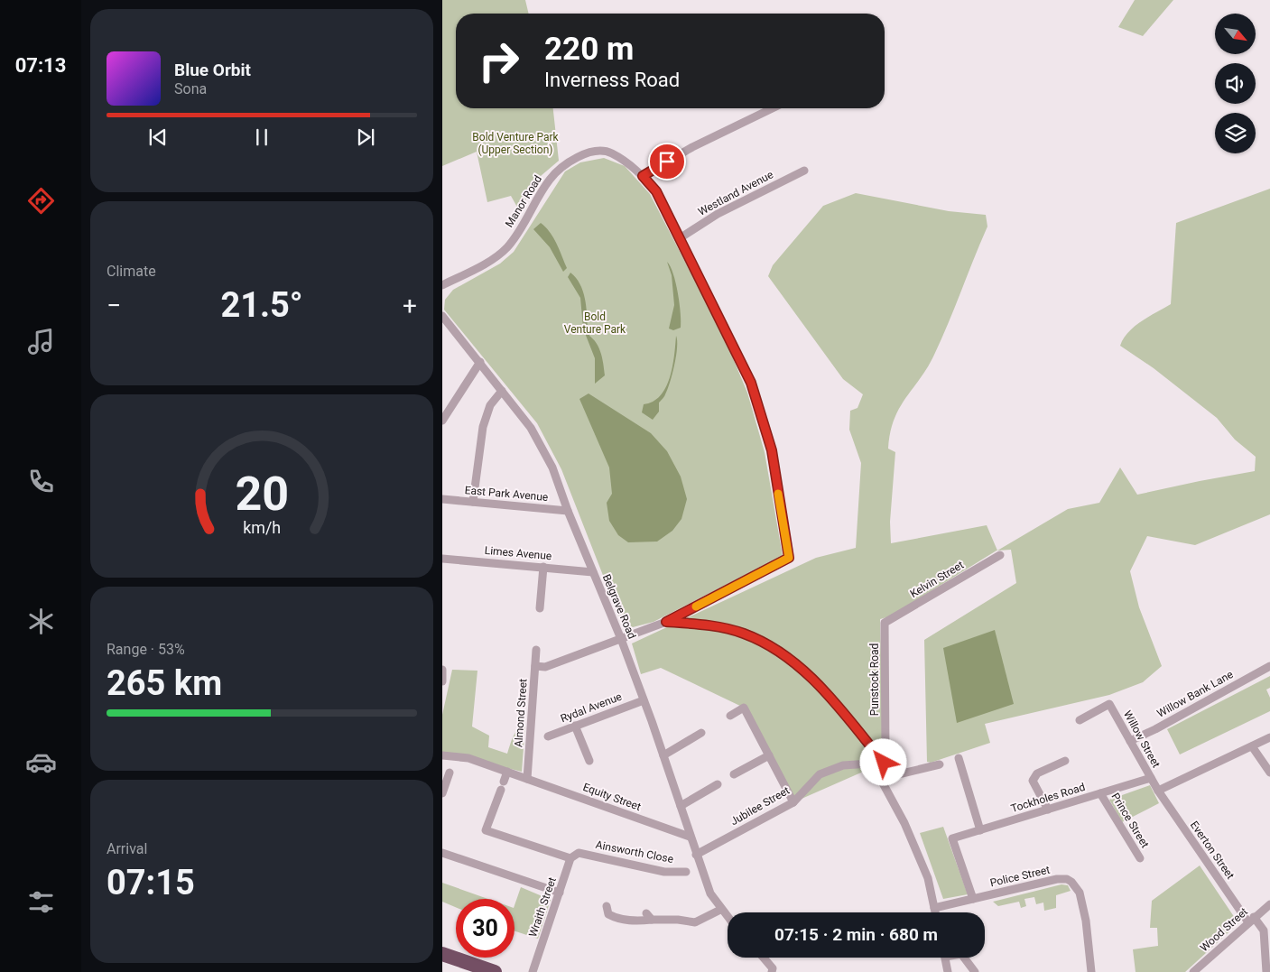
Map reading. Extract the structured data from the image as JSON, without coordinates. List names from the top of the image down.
{
  "streets": {
    "street": [
      "Westland Avenue",
      "Manor Road",
      "East Park Avenue",
      "Limes Avenue",
      "Kelvin Street",
      "Belgrave Road",
      "Punstock Road",
      "Willow Bank Lane",
      "Rydal Avenue",
      "Almond Street",
      "Willow Street",
      "Equity Street",
      "Tockholes Road",
      "Jubilee Street",
      "Prince Street",
      "Everton Street",
      "Ainsworth Close",
      "Police Street",
      "Wraith Street",
      "Wood Street"
    ]
  },
  "crossings": [
    ["Westland Avenue", "Manor Road"],
    ["East Park Avenue", "Belgrave Road"],
    ["Limes Avenue", "Belgrave Road"],
    ["Kelvin Street", "Punstock Road"],
    ["Belgrave Road", "Rydal Avenue"],
    ["Belgrave Road", "Equity Street"],
    ["Belgrave Road", "Jubilee Street"],
    ["Punstock Road", "Jubilee Street"],
    ["Willow Bank Lane", "Willow Street"],
    ["Almond Street", "Equity Street"],
    ["Willow Street", "Tockholes Road"],
    ["Willow Street", "Everton Street"],
    ["Tockholes Road", "Prince Street"],
    ["Tockholes Road", "Police Street"],
    ["Everton Street", "Wood Street"],
    ["Ainsworth Close", "Wraith Street"]
  ],
  "parks": ["Bold Venture Park (Upper Section)", "Bold Venture Park"],
  "north": "bottom right",
  "page": {
    "tabs": "07:13",
    "turn": ["220 m", "Inverness Road"],
    "song": ["Blue Orbit", "Sona"],
    "tile": [
      "Climate",
      ["Range · 53%", "265 km"],
      ["Arrival", "07:15"]
    ],
    "heat": ["−", "21.5°", "+"],
    "limit": "30",
    "trip": "07:15 · 2 min · 680 m",
    "gauge": ["20", "km/h"]
  }
}
